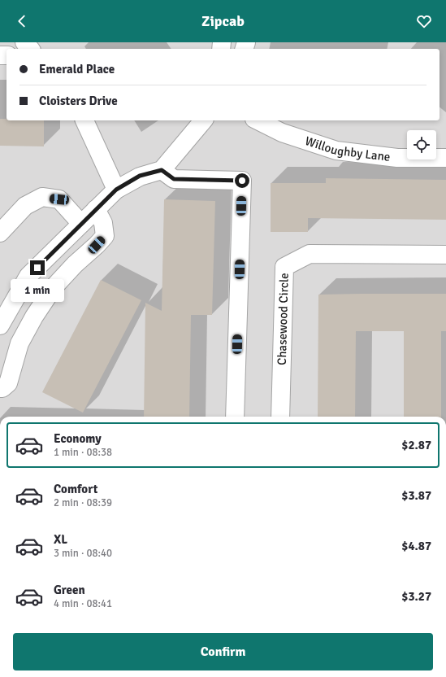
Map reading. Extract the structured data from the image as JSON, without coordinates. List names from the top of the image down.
{
  "streets": {
    "lane": ["Willoughby Lane", "Chasewood Circle"]
  },
  "page": {
    "header": "Zipcab",
    "banner": ["Emerald Place", "Cloisters Drive"],
    "bubble": "1 min",
    "list": [
      {
        "name": "Economy",
        "note": "1 min · 08:38",
        "value": "$2.87"
      },
      {
        "name": "Comfort",
        "note": "2 min · 08:39",
        "value": "$3.87"
      },
      {
        "name": "XL",
        "note": "3 min · 08:40",
        "value": "$4.87"
      },
      {
        "name": "Green",
        "note": "4 min · 08:41",
        "value": "$3.27"
      }
    ],
    "buttons": "Confirm"
  }
}
